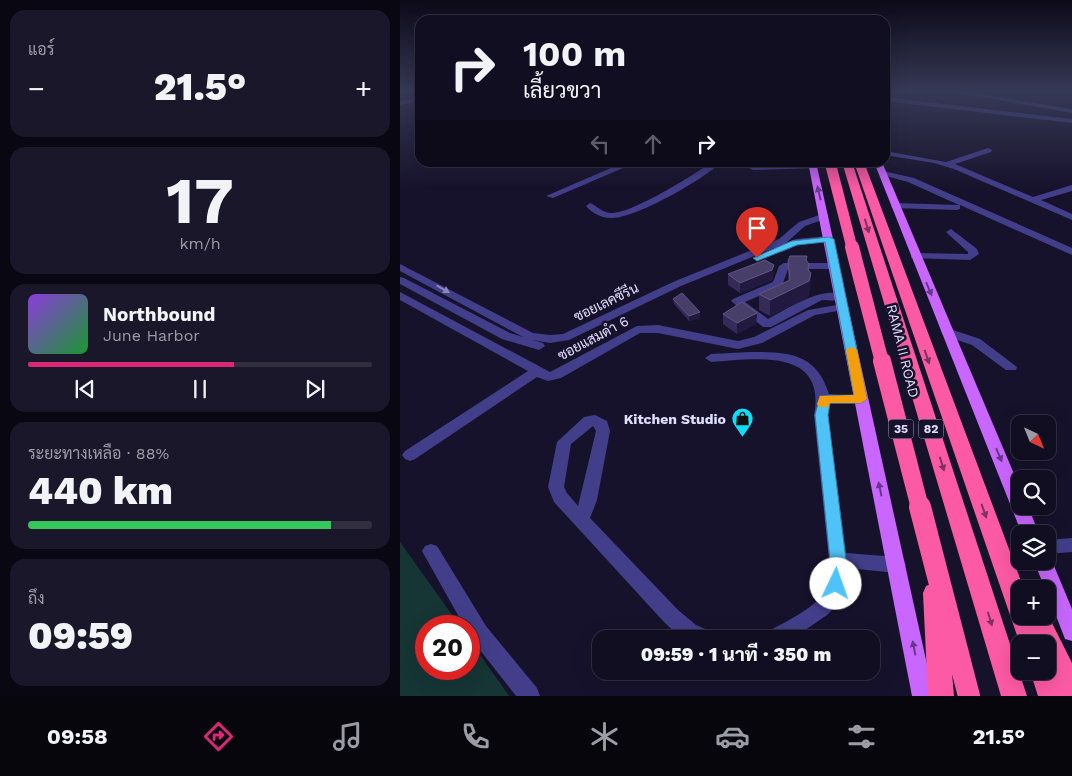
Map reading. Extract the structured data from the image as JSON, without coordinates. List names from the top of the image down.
{
  "streets": {
    "highway": ["RAMA II ROAD", "35", "82"],
    "street": ["ซอยเลคซีรีน", "ซอยแสมดำ 6"]
  },
  "crossings": [
    ["ซอยเลคซีรีน", "35"],
    ["ซอยแสมดำ 6", "35"],
    ["RAMA II ROAD", "82"]
  ],
  "places": {
    "shop": ["Kitchen Studio"]
  },
  "north": "bottom right",
  "page": {
    "tile": [
      "แอร์",
      ["17", "km/h"],
      ["ระยะทางเหลือ · 88%", "440 km"],
      ["ถึง", "09:59"]
    ],
    "turn": ["100 m", "เลี้ยวขวา"],
    "heat": ["−", "21.5°", "+"],
    "song": ["Northbound", "June Harbor"],
    "map_buttons": ["+", "−"],
    "limit": "20",
    "trip": "09:59 · 1 นาที · 350 m",
    "tabs": ["09:58", "21.5°"]
  }
}
